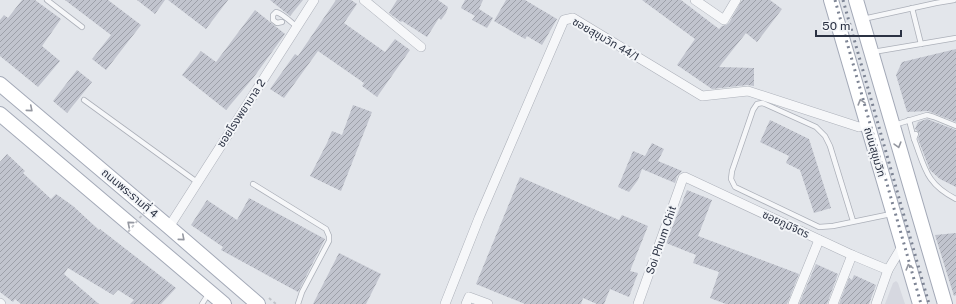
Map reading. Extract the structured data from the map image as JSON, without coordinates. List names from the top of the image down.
{
  "streets": {
    "main road": ["ถนนสุขุมวิท", "ถนนพระรามที่ 4"],
    "street": [
      "ซอยสุขุมวิท 44/1",
      "ซอยโรงพยาบาล 2",
      "ซอยภูมิจิตร",
      "Soi Phum Chit"
    ]
  },
  "crossings": [
    ["ซอยสุขุมวิท 44/1", "ถนนสุขุมวิท"],
    ["ซอยโรงพยาบาล 2", "ถนนพระรามที่ 4"],
    ["ซอยภูมิจิตร", "Soi Phum Chit"]
  ],
  "scale_bar": "50 m"
}
